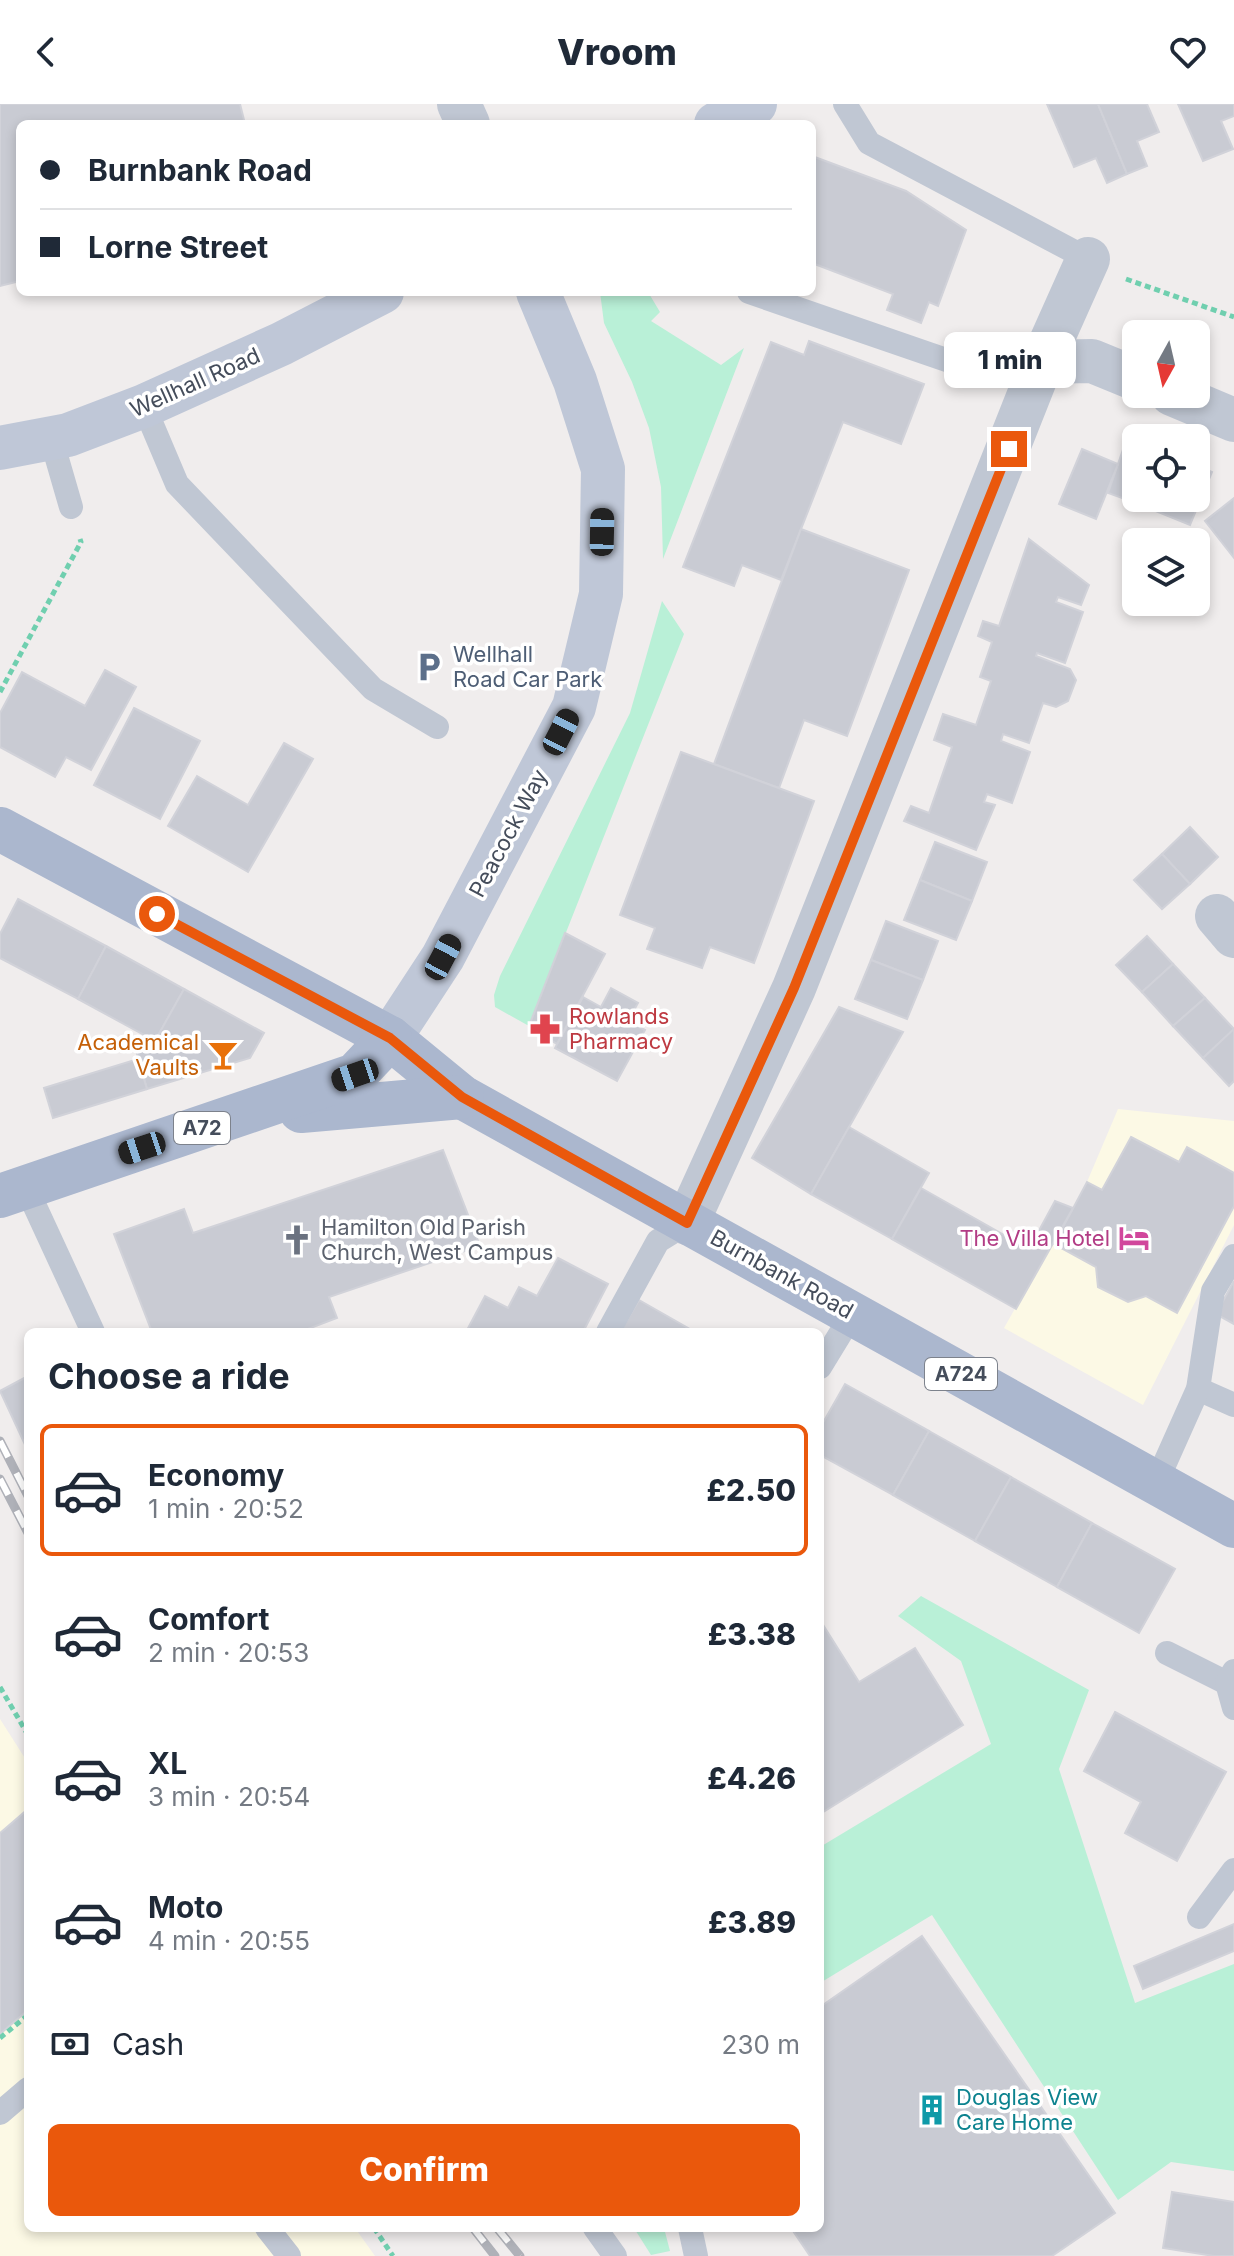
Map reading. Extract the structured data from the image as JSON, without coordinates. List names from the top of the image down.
{
  "streets": {
    "main road": [
      "Wellhall Road",
      "Peacock Way",
      "A72",
      "Burnbank Road",
      "A724"
    ]
  },
  "crossings": [
    ["Peacock Way", "A72"],
    ["Peacock Way", "Burnbank Road"],
    ["A72", "Burnbank Road"]
  ],
  "places": {
    "parking": ["Wellhall Road Car Park"],
    "pharmacy": ["Rowlands Pharmacy"],
    "bar": ["Academical Vaults"],
    "hotel": ["The Villa Hotel"],
    "church": ["Hamilton Old Parish Church, West Campus"],
    "building": ["Douglas View Care Home"]
  },
  "north": "bottom",
  "page": {
    "header": "Vroom",
    "banner": ["Burnbank Road", "Lorne Street"],
    "bubble": "1 min",
    "heading": "Choose a ride",
    "list": [
      {
        "name": "Economy",
        "note": "1 min · 20:52",
        "value": "£2.50"
      },
      {
        "name": "Comfort",
        "note": "2 min · 20:53",
        "value": "£3.38"
      },
      {
        "name": "XL",
        "note": "3 min · 20:54",
        "value": "£4.26"
      },
      {
        "name": "Moto",
        "note": "4 min · 20:55",
        "value": "£3.89"
      }
    ],
    "pay": ["Cash", "230 m"],
    "buttons": "Confirm"
  }
}
